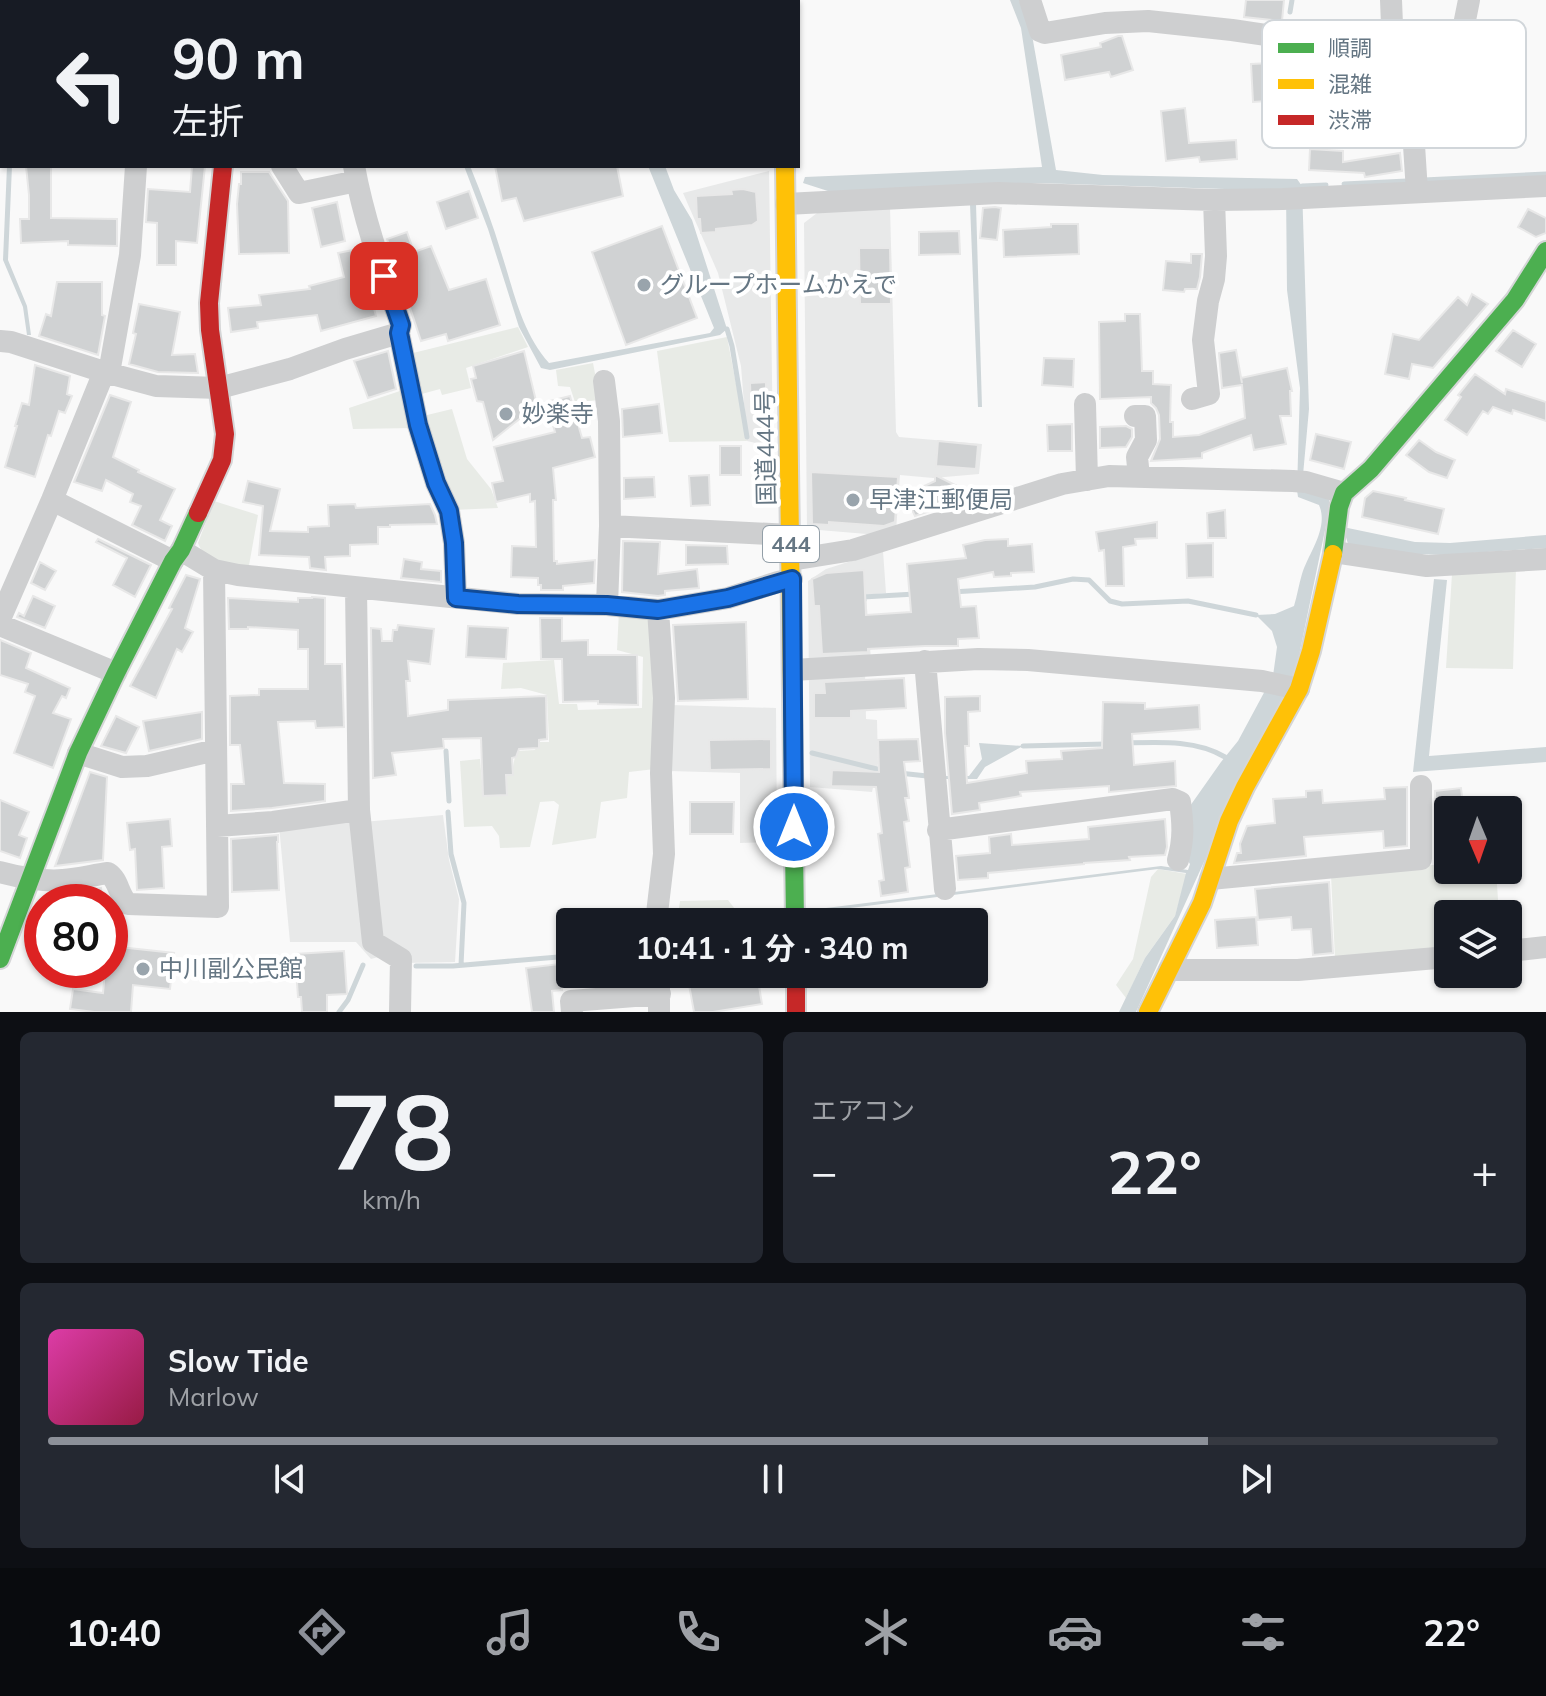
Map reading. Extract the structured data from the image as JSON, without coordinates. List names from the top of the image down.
{
  "streets": {
    "main road": ["国道444号", "444"]
  },
  "places": [
    "グループホームかえで",
    "妙楽寺",
    "早津江郵便局",
    "中川副公民館"
  ],
  "legend": ["順調", "混雑", "渋滞"],
  "north": "bottom",
  "page": {
    "turn": ["90 m", "左折"],
    "limit": "80",
    "trip": "10:41 · 1 分 · 340 m",
    "tile": [
      ["78", "km/h"],
      "エアコン"
    ],
    "heat": ["−", "22°", "+"],
    "song": ["Slow Tide", "Marlow"],
    "tabs": ["10:40", "22°"]
  }
}
